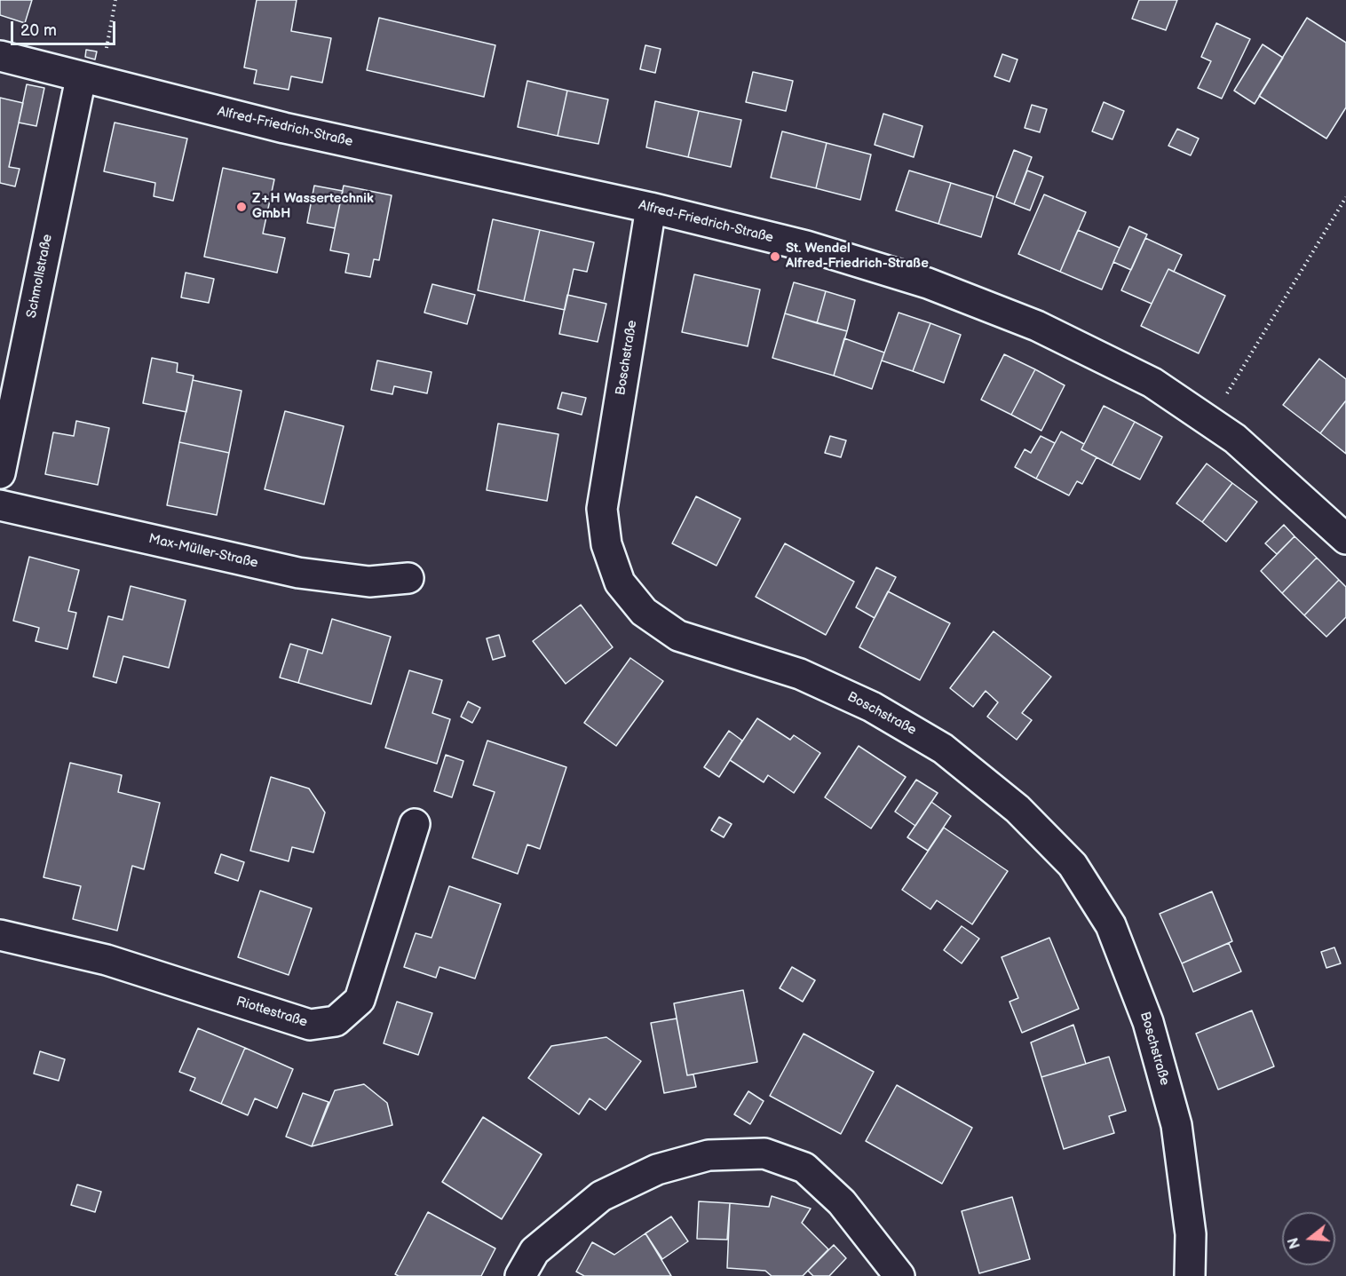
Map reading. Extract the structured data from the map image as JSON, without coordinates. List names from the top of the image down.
{
  "streets": {
    "street": [
      "Alfred-Friedrich-Straße",
      "Schmollstraße",
      "Boschstraße",
      "Max-Müller-Straße",
      "Riottestraße"
    ]
  },
  "crossings": [
    ["Alfred-Friedrich-Straße", "Schmollstraße"],
    ["Alfred-Friedrich-Straße", "Boschstraße"]
  ],
  "places": ["Z+H Wassertechnik GmbH", "St. Wendel Alfred-Friedrich-Straße"],
  "scale_bar": "20 m",
  "north": "left"
}
